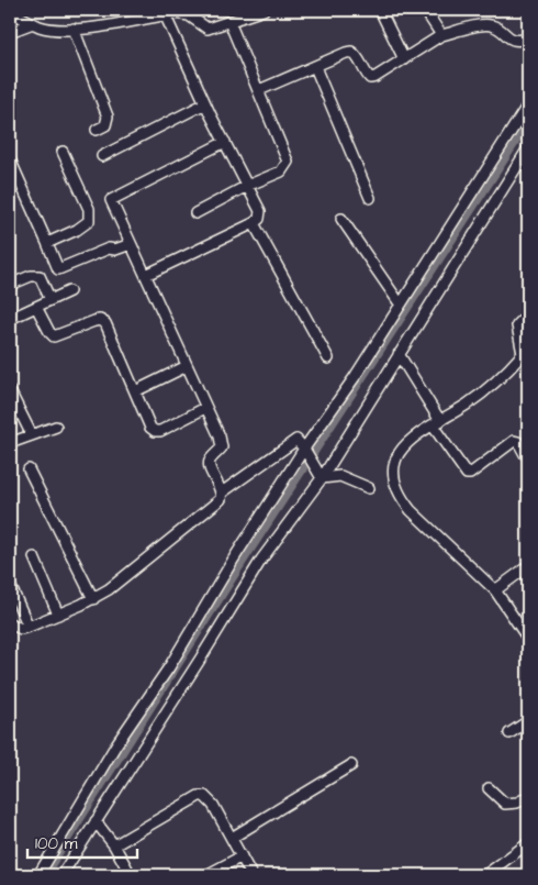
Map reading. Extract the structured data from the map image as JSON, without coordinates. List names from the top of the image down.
{
  "scale_bar": "100 m"
}
